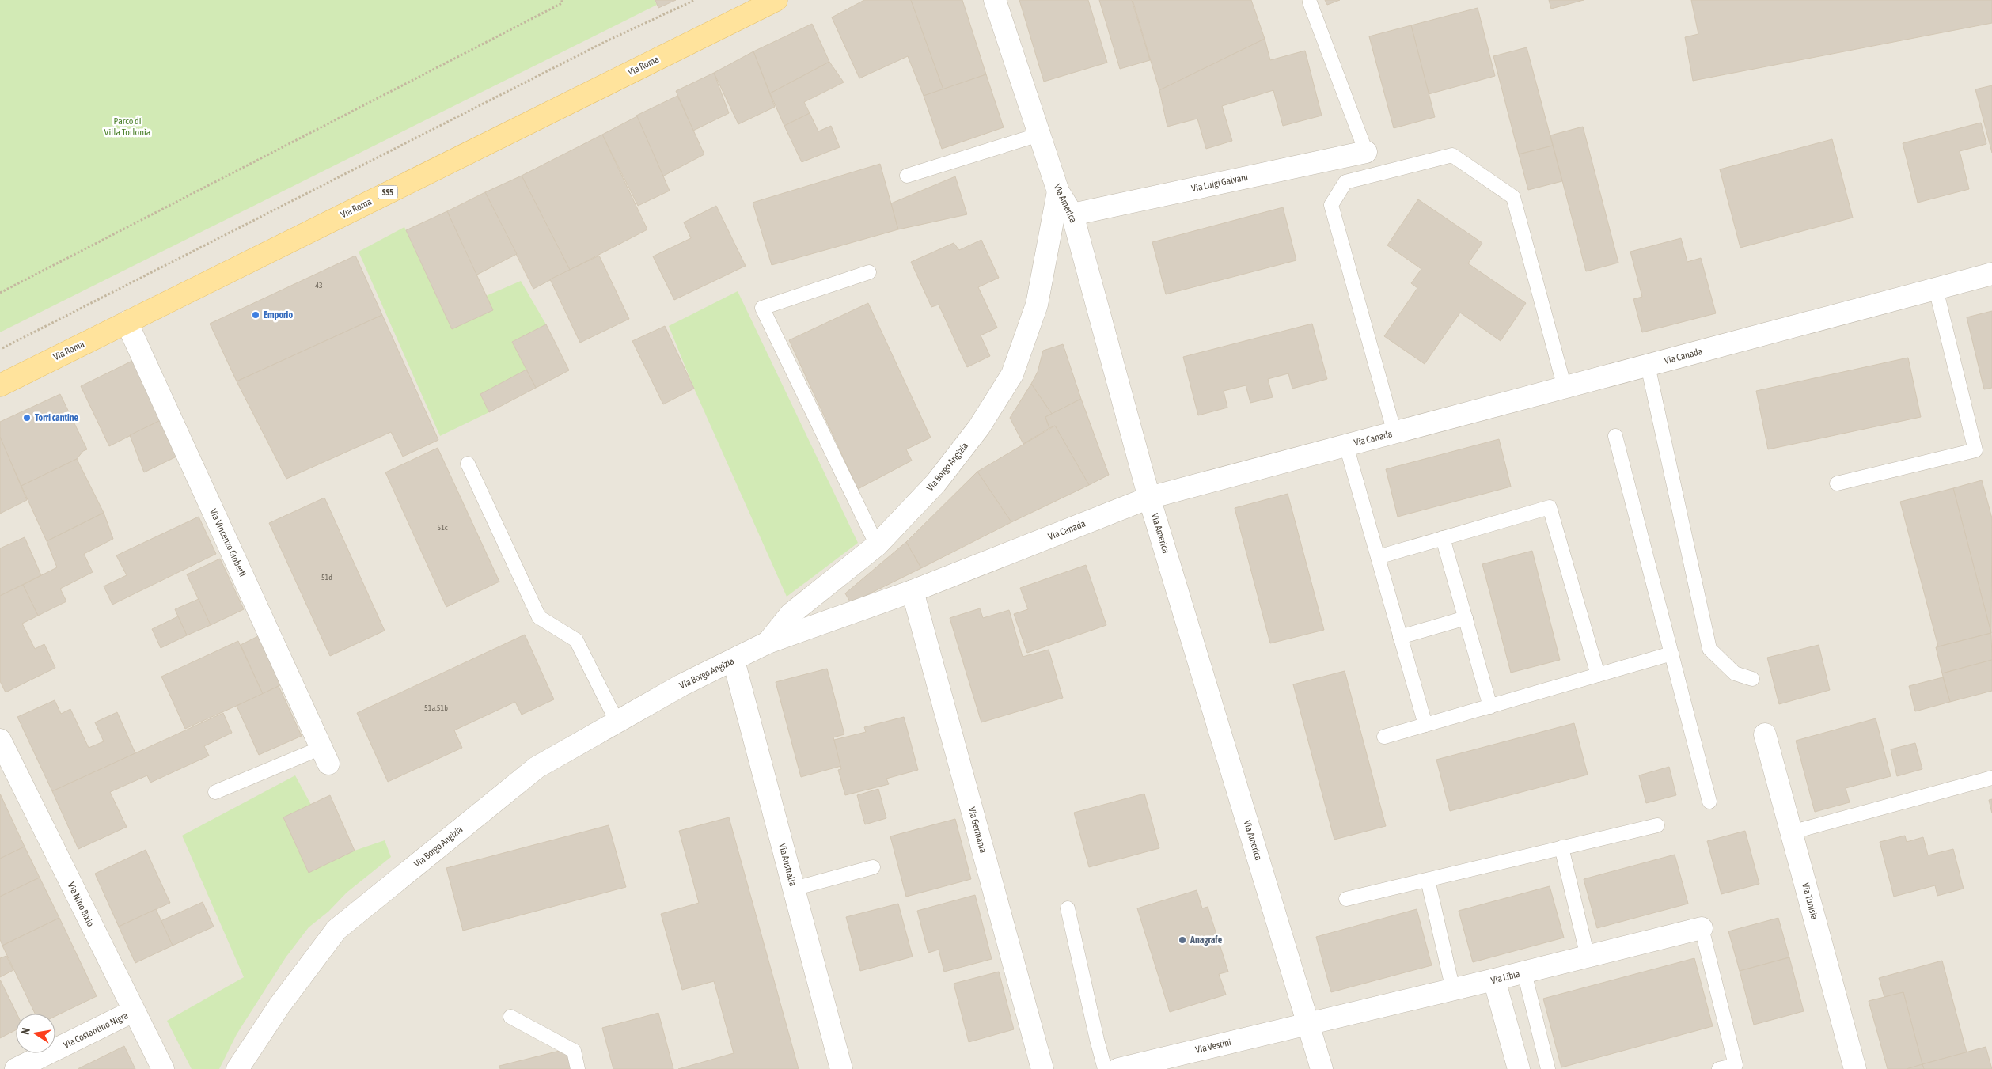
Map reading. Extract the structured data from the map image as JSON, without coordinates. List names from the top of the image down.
{
  "streets": {
    "main road": ["Via Roma", "SS5"],
    "street": [
      "Via Luigi Galvani",
      "Via America",
      "Via Canada",
      "Via Borgo Angizia",
      "Via Vincenzo Gioberti",
      "Via Germania",
      "Via Australia",
      "Via Tunisia",
      "Via Nino Bixio",
      "Via Libia",
      "Via Costantino Nigra",
      "Via Vestini"
    ]
  },
  "crossings": [
    ["Via Roma", "Via Vincenzo Gioberti"],
    ["Via Luigi Galvani", "Via America"],
    ["Via America", "Via Canada"],
    ["Via America", "Via Borgo Angizia"],
    ["Via America", "Via Libia"],
    ["Via America", "Via Vestini"],
    ["Via Canada", "Via Borgo Angizia"],
    ["Via Canada", "Via Germania"],
    ["Via Borgo Angizia", "Via Australia"],
    ["Via Nino Bixio", "Via Costantino Nigra"],
    ["Via Libia", "Via Vestini"]
  ],
  "parks": ["Parco di Villa Torlonia"],
  "places": ["Emporio", "Torri cantine", "Anagrafe"],
  "house_numbers": [
    "43",
    "51c",
    "51d",
    "51a;51b"
  ],
  "north": "left"
}
